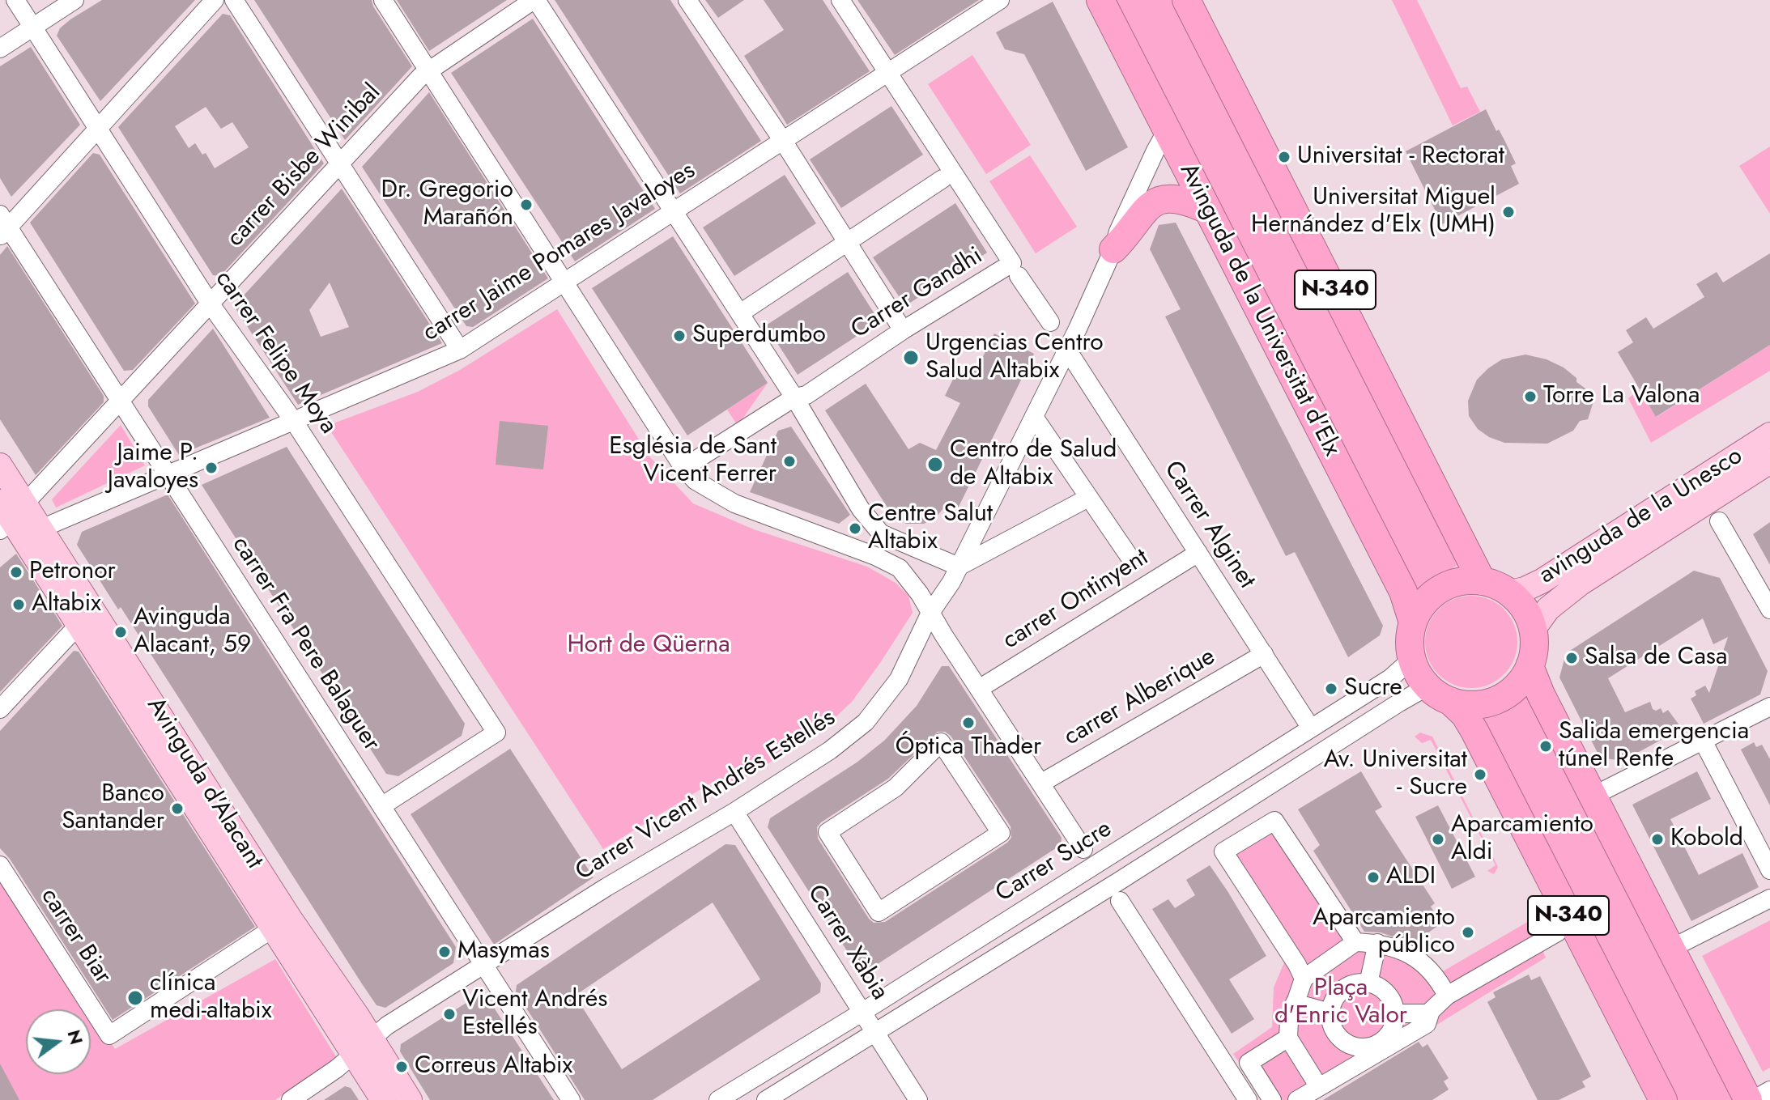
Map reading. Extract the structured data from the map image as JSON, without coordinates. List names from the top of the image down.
{
  "streets": {
    "highway": ["N-340", "Avinguda de la Universitat d'Elx"],
    "main road": ["avinguda de la Unesco", "Avinguda d'Alacant"],
    "street": [
      "carrer Bisbe Winibal",
      "carrer Jaime Pomares Javaloyes",
      "Carrer Gandhi",
      "carrer Felipe Moya",
      "Carrer Alginet",
      "carrer Ontinyent",
      "carrer Fra Pere Balaguer",
      "carrer Alberique",
      "Carrer Vicent Andrés Estellés",
      "Carrer Sucre",
      "carrer Biar",
      "Carrer Xàbia"
    ]
  },
  "crossings": [
    ["carrer Bisbe Winibal", "carrer Felipe Moya"],
    ["carrer Bisbe Winibal", "carrer Fra Pere Balaguer"],
    ["carrer Bisbe Winibal", "Avinguda d'Alacant"],
    ["carrer Jaime Pomares Javaloyes", "carrer Felipe Moya"],
    ["carrer Jaime Pomares Javaloyes", "carrer Fra Pere Balaguer"],
    ["carrer Jaime Pomares Javaloyes", "Avinguda d'Alacant"],
    ["N-340", "Avinguda de la Universitat d'Elx"],
    ["N-340", "avinguda de la Unesco"],
    ["N-340", "Carrer Sucre"],
    ["Avinguda de la Universitat d'Elx", "avinguda de la Unesco"],
    ["Avinguda de la Universitat d'Elx", "Carrer Vicent Andrés Estellés"],
    ["Avinguda de la Universitat d'Elx", "Carrer Sucre"],
    ["carrer Felipe Moya", "carrer Fra Pere Balaguer"],
    ["avinguda de la Unesco", "Carrer Sucre"],
    ["Carrer Alginet", "carrer Ontinyent"],
    ["Carrer Alginet", "carrer Alberique"],
    ["Carrer Alginet", "Carrer Vicent Andrés Estellés"],
    ["Carrer Alginet", "Carrer Sucre"],
    ["carrer Fra Pere Balaguer", "Carrer Vicent Andrés Estellés"],
    ["Avinguda d'Alacant", "Carrer Vicent Andrés Estellés"],
    ["Avinguda d'Alacant", "carrer Biar"],
    ["Carrer Vicent Andrés Estellés", "Carrer Xàbia"],
    ["Carrer Sucre", "Carrer Xàbia"]
  ],
  "parks": ["Hort de Qüerna", "Plaça d'Enric Valor"],
  "places": [
    "Universitat - Rectorat",
    "Dr. Gregorio Marañón",
    "Universitat Miguel Hernández d'Elx (UMH)",
    "Superdumbo",
    "Urgencias Centro Salud Altabix",
    "Torre La Valona",
    "Església de Sant Vicent Ferrer",
    "Centro de Salud de Altabix",
    "Jaime P. Javaloyes",
    "Centre Salut Altabix",
    "Petronor",
    "Altabix",
    "Avinguda Alacant, 59",
    "Salsa de Casa",
    "Sucre",
    "Óptica Thader",
    "Salida emergencia túnel Renfe",
    "Av. Universitat - Sucre",
    "Banco Santander",
    "Aparcamiento Aldi",
    "Kobold",
    "ALDI",
    "Aparcamiento público",
    "Masymas",
    "clínica medi-altabix",
    "Vicent Andrés Estellés",
    "Correus Altabix"
  ],
  "north": "right"
}
